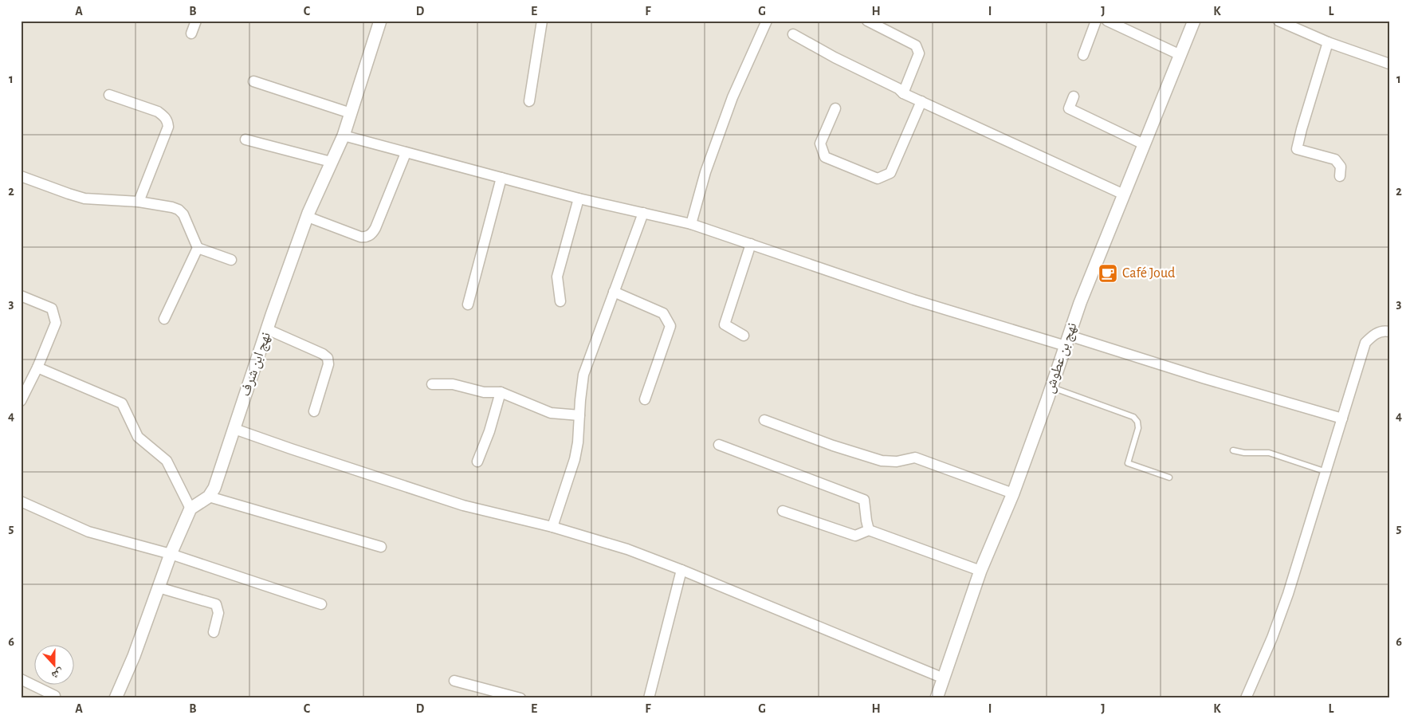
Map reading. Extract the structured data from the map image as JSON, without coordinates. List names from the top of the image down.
{
  "streets": {
    "street": ["نهج بن عطوش", "نهج ابن شرف"]
  },
  "places": {
    "cafe": ["Café Joud"]
  },
  "north": "bottom",
  "grid": {
    "columns": [
      "A",
      "B",
      "C",
      "D",
      "E",
      "F",
      "G",
      "H",
      "I",
      "J",
      "K",
      "L"
    ],
    "rows": [
      "1",
      "2",
      "3",
      "4",
      "5",
      "6"
    ]
  }
}
